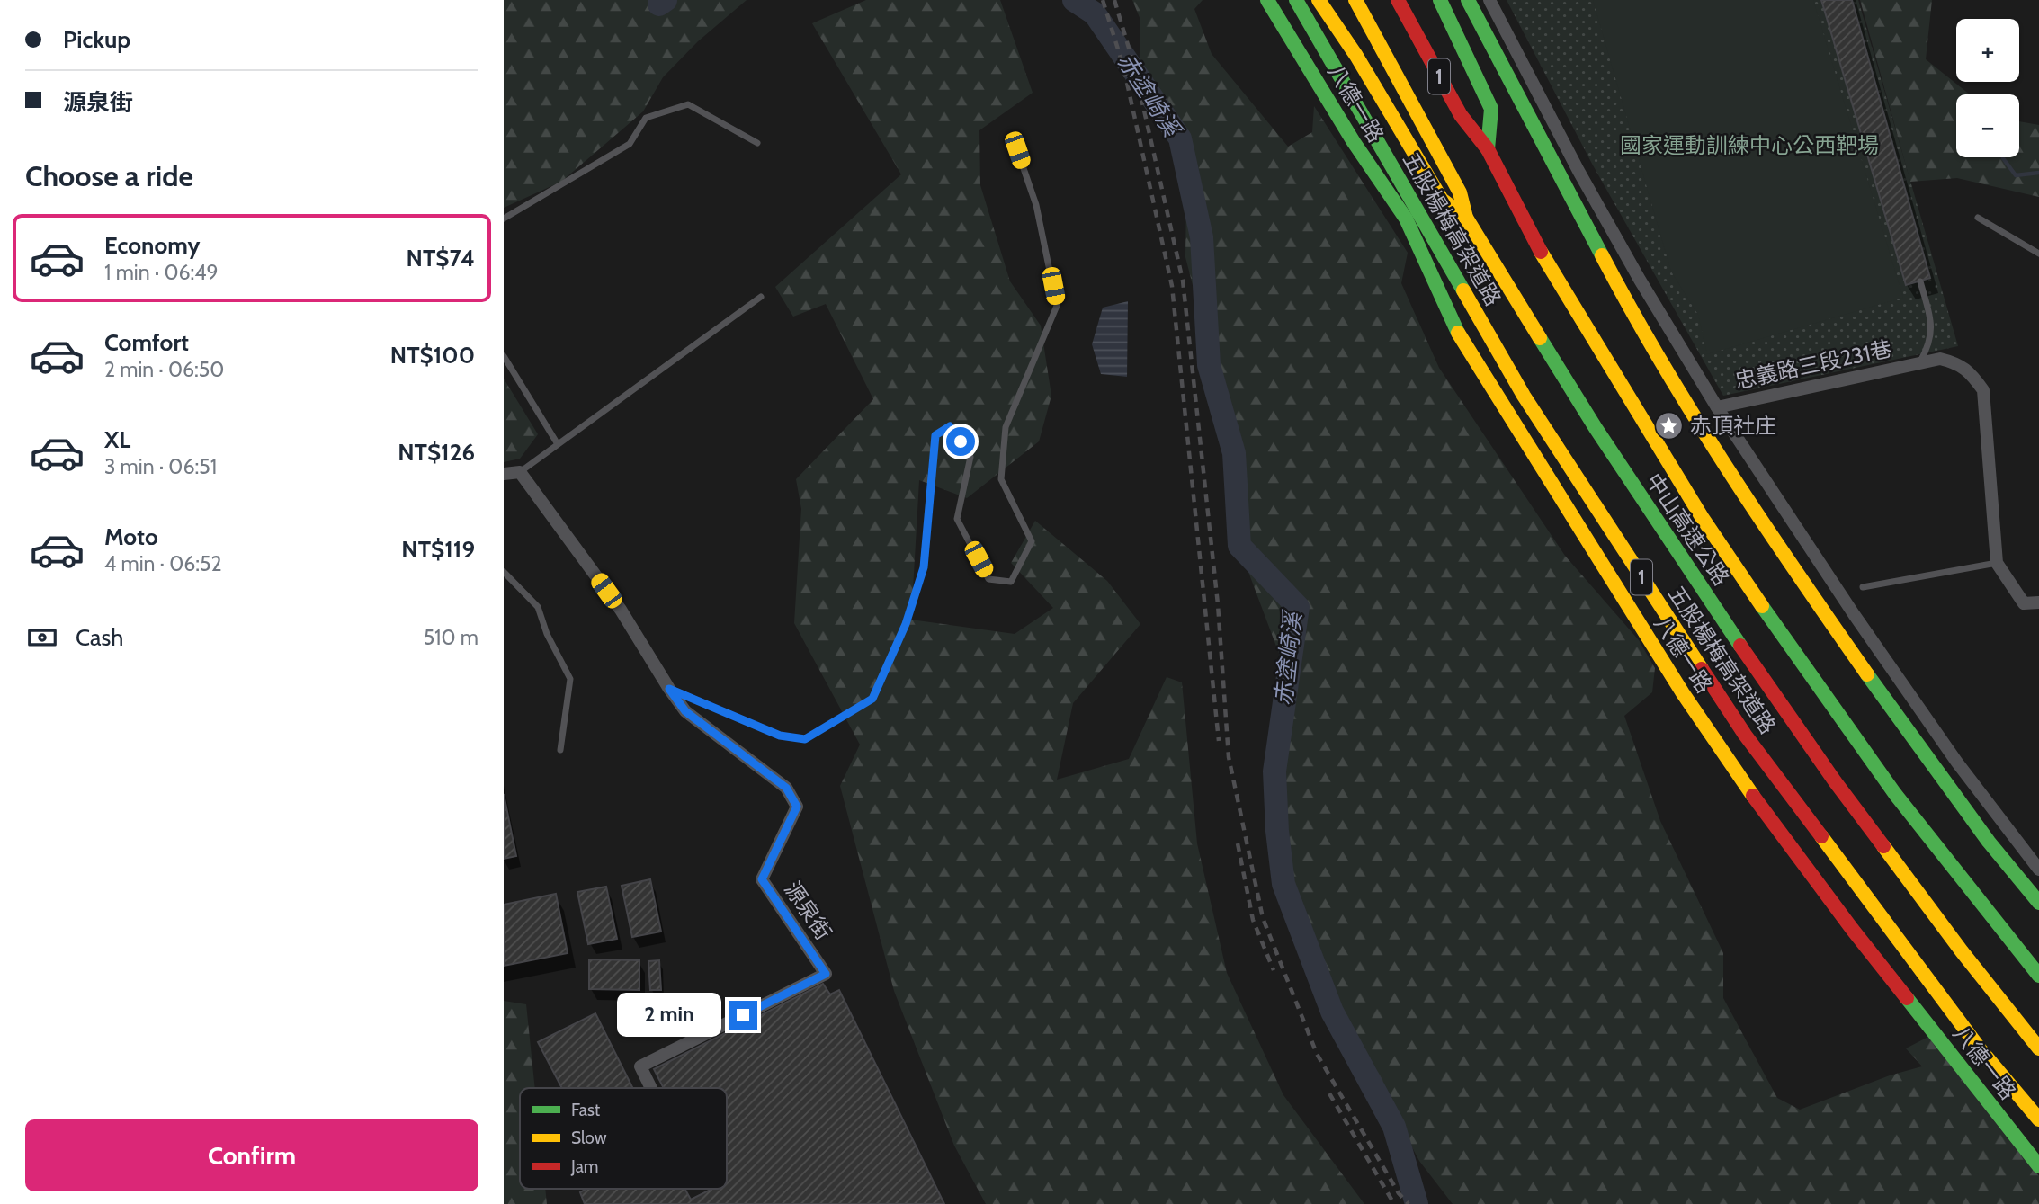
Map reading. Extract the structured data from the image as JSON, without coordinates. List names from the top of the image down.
{
  "streets": {
    "main road": [
      "1",
      "八德一路",
      "五股楊梅高架道路",
      "中山高速公路"
    ],
    "street": ["忠義路三段231巷", "源泉街"]
  },
  "water": ["赤塗崎溪"],
  "parks": ["國家運動訓練中心公西靶場"],
  "places": {
    "place": ["赤頂社庄"]
  },
  "legend": ["Fast", "Slow", "Jam"],
  "page": {
    "banner": ["Pickup", "源泉街"],
    "map_buttons": ["+", "−"],
    "heading": "Choose a ride",
    "list": [
      {
        "name": "Economy",
        "note": "1 min · 06:49",
        "value": "NT$74"
      },
      {
        "name": "Comfort",
        "note": "2 min · 06:50",
        "value": "NT$100"
      },
      {
        "name": "XL",
        "note": "3 min · 06:51",
        "value": "NT$126"
      },
      {
        "name": "Moto",
        "note": "4 min · 06:52",
        "value": "NT$119"
      }
    ],
    "pay": ["Cash", "510 m"],
    "bubble": "2 min",
    "buttons": "Confirm"
  }
}
